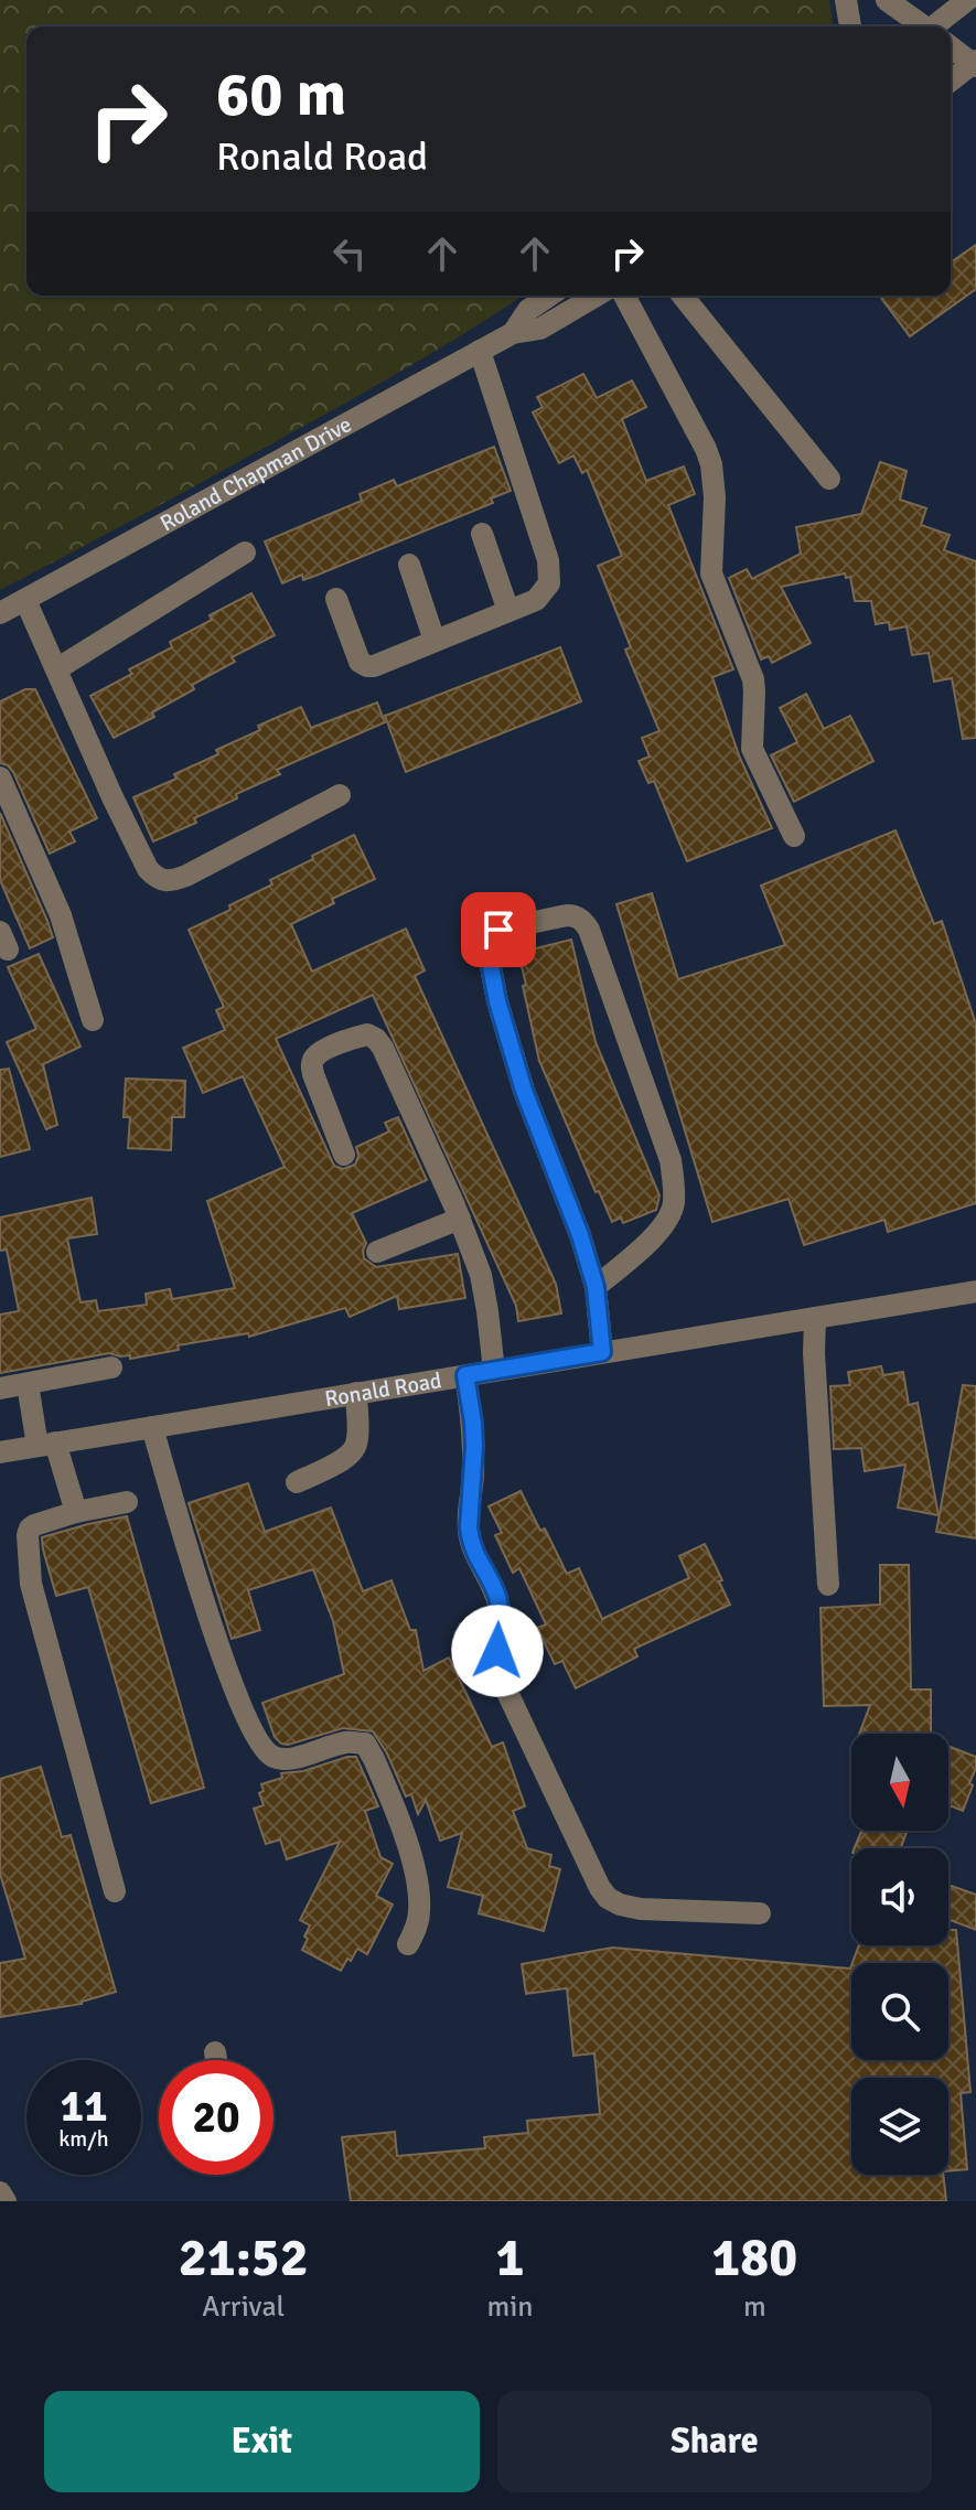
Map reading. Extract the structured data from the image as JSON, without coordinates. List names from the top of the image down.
{
  "streets": {
    "street": ["Roland Chapman Drive", "Ronald Road"]
  },
  "north": "bottom",
  "page": {
    "turn": ["60 m", "Ronald Road"],
    "speed": "11 km/h",
    "limit": "20",
    "eta": [
      "21:52",
      "Arrival",
      "1",
      "min",
      "180",
      "m"
    ],
    "buttons": ["Exit", "Share"]
  }
}
